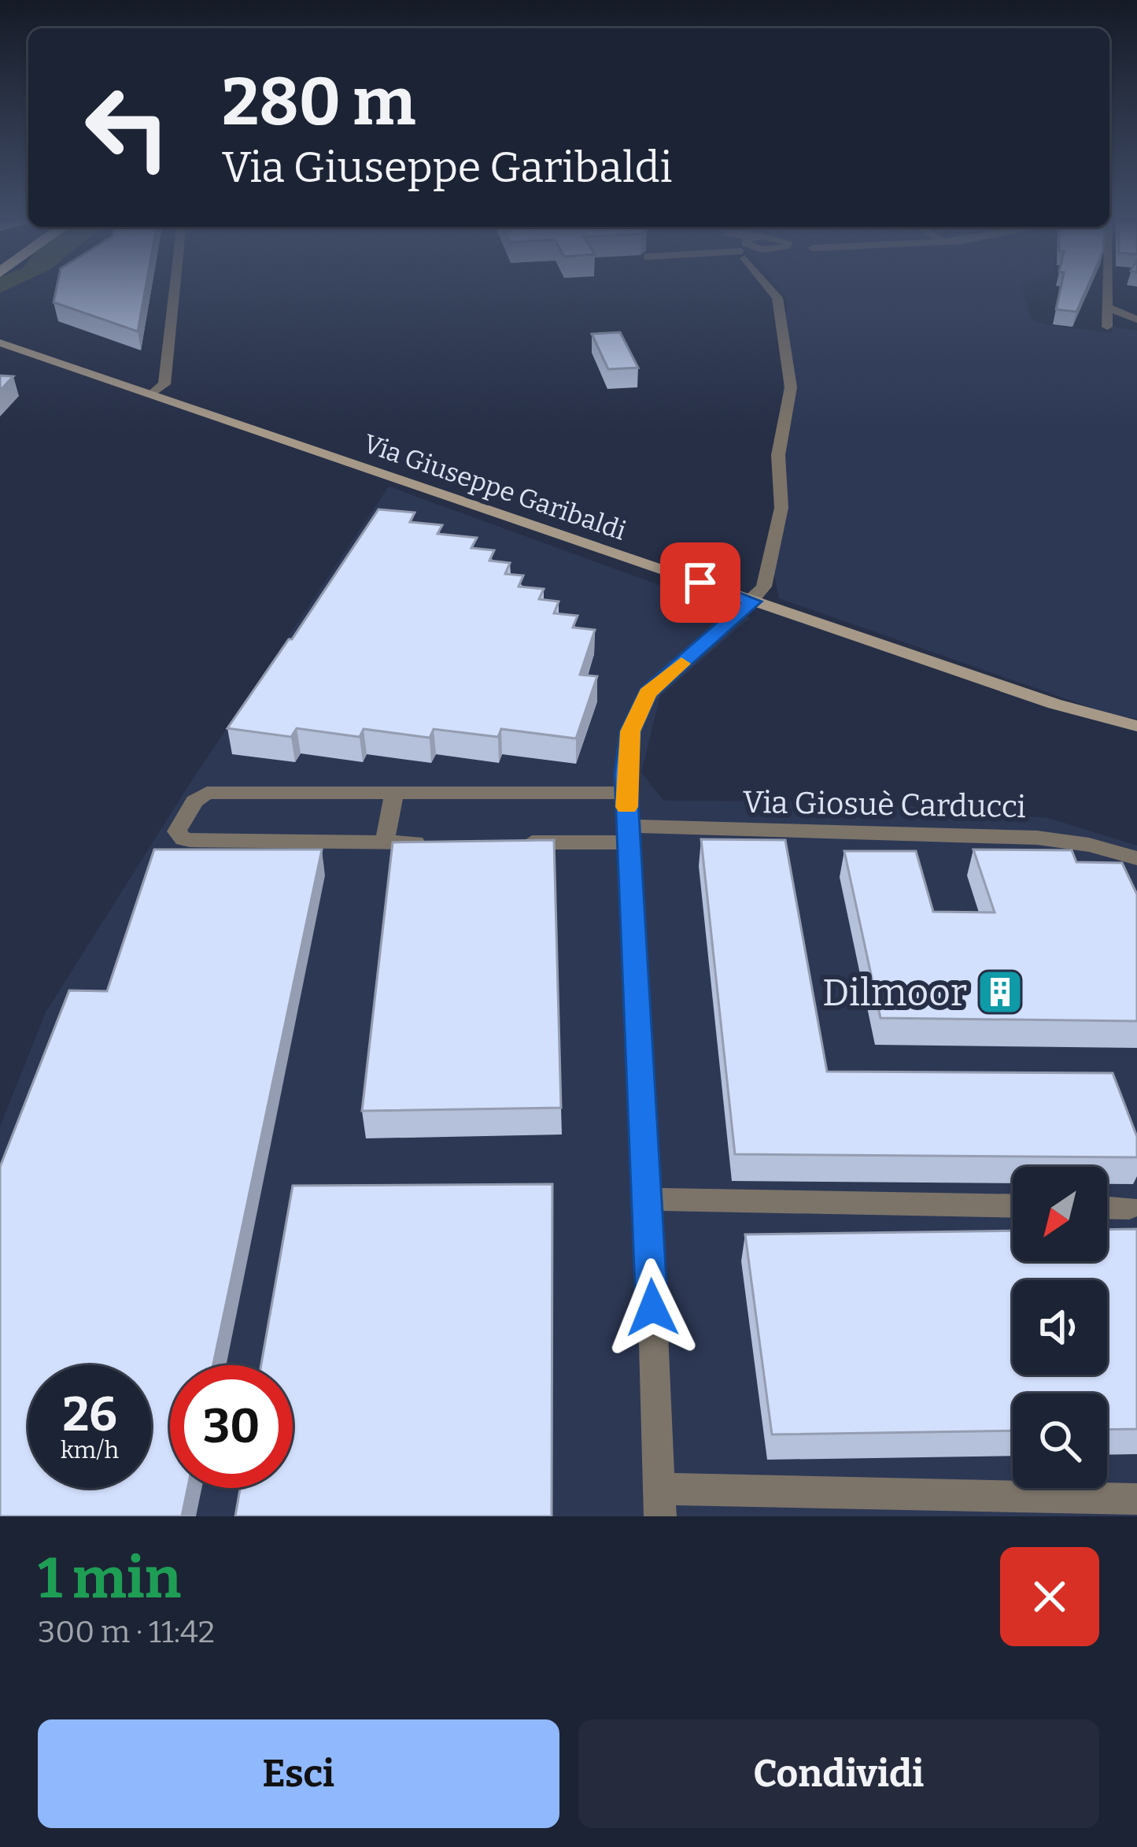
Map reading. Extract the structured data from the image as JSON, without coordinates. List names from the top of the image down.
{
  "streets": {
    "street": ["Via Giuseppe Garibaldi", "Via Giosuè Carducci"]
  },
  "places": {
    "building": ["Dilmoor"]
  },
  "north": "bottom left",
  "page": {
    "turn": ["280 m", "Via Giuseppe Garibaldi"],
    "speed": "26 km/h",
    "limit": "30",
    "heading": ["1 min", "300 m · 11:42"],
    "buttons": ["Esci", "Condividi"]
  }
}
